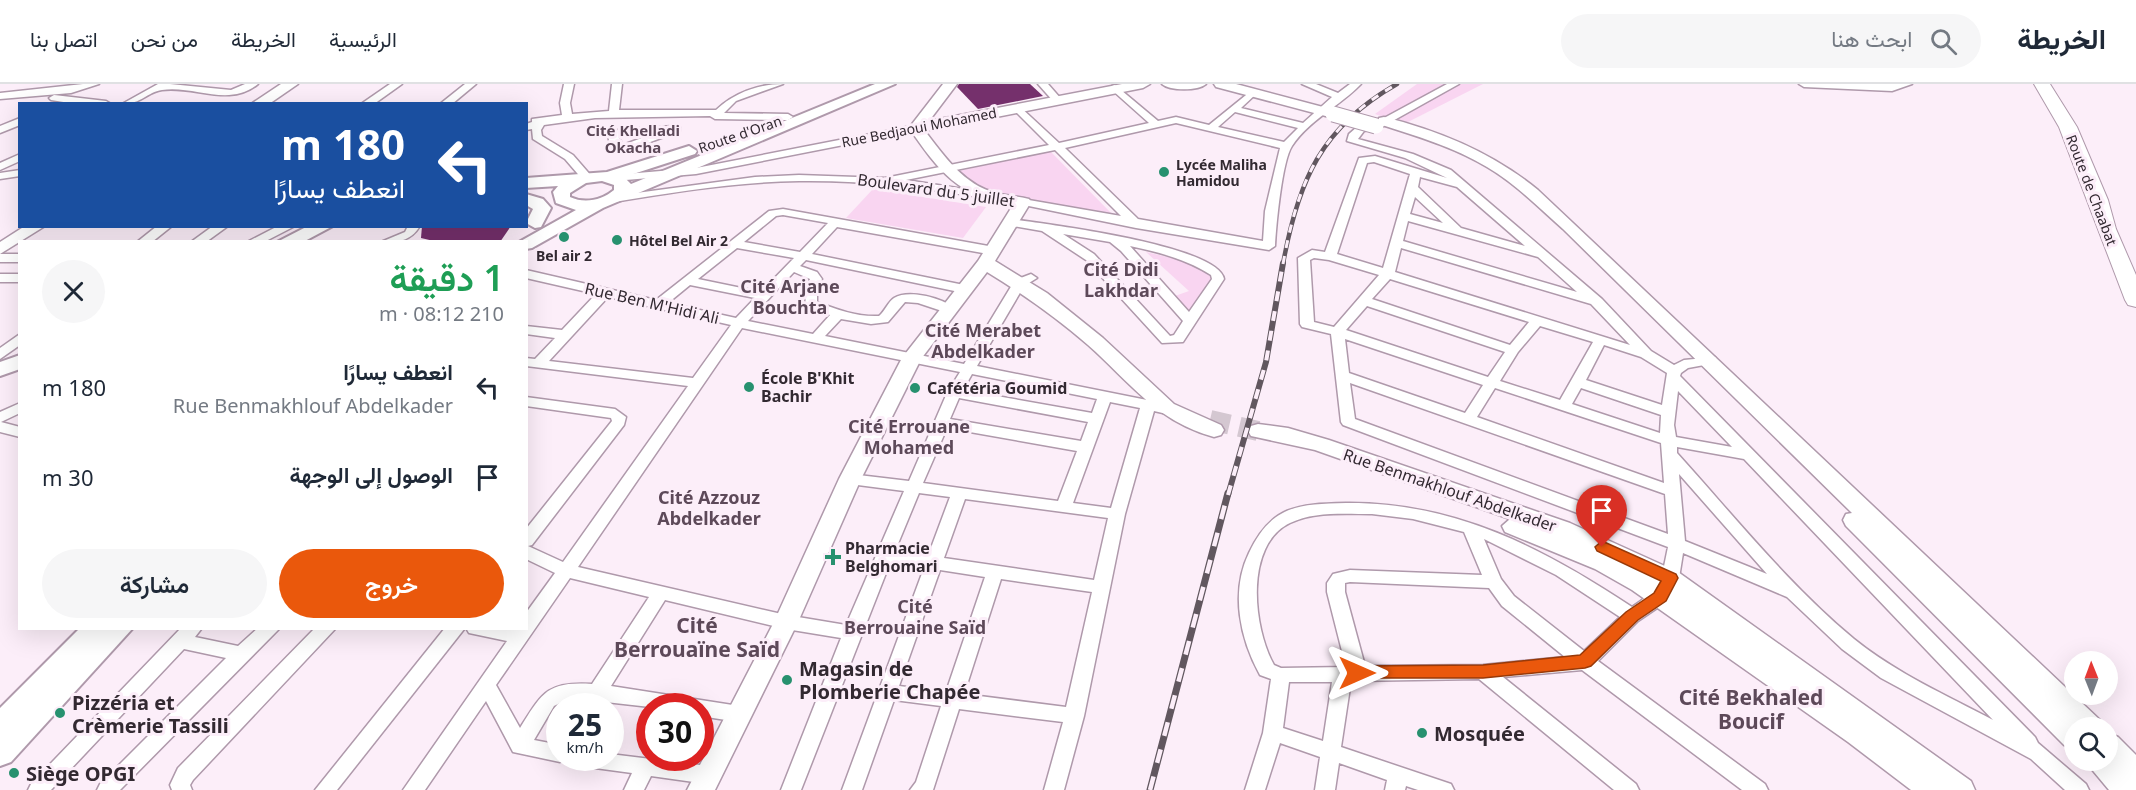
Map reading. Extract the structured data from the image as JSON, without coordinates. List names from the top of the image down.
{
  "streets": {
    "highway": ["Route de Chaabat"],
    "main road": ["Route d'Oran"],
    "street": [
      "Rue Bedjaoui Mohamed",
      "Boulevard du 5 juillet",
      "Rue Ben M'Hidi Ali",
      "Rue Benmakhlouf Abdelkader"
    ]
  },
  "crossings": [
    ["Rue Bedjaoui Mohamed", "Route d'Oran"],
    ["Route d'Oran", "Boulevard du 5 juillet"],
    ["Boulevard du 5 juillet", "Rue Ben M'Hidi Ali"]
  ],
  "districts": [
    "Cité Khelladi Okacha",
    "Cité Didi Lakhdar",
    "Cité Arjane Bouchta",
    "Cité Merabet Abdelkader",
    "Cité Errouane Mohamed",
    "Cité Azzouz Abdelkader",
    "Cité Berrouaine Saïd",
    "Cité Berrouaïne Saïd",
    "Cité Bekhaled Boucif"
  ],
  "places": {
    "other": [
      "Lycée Maliha Hamidou",
      "Bel air 2",
      "Hôtel Bel Air 2",
      "École B'Khit Bachir",
      "Cafétéria Goumid",
      "Magasin de Plomberie Chapée",
      "Pizzéria et Crèmerie Tassili",
      "Mosquée",
      "Siège OPGI"
    ],
    "health": ["Pharmacie Belghomari"]
  },
  "north": "top",
  "page": {
    "header": "الخريطة",
    "search": "ابحث هنا",
    "nav": [
      "الرئيسية",
      "الخريطة",
      "من نحن",
      "اتصل بنا"
    ],
    "turn": ["180 m", "انعطف يسارًا"],
    "heading": ["1 دقيقة", "210 m · 08:12"],
    "list": [
      {
        "name": "انعطف يسارًا",
        "note": "Rue Benmakhlouf Abdelkader",
        "value": "180 m"
      },
      {
        "name": "الوصول إلى الوجهة",
        "value": "30 m"
      }
    ],
    "buttons": ["خروج", "مشاركة"],
    "speed": "25 km/h",
    "limit": "30"
  }
}
